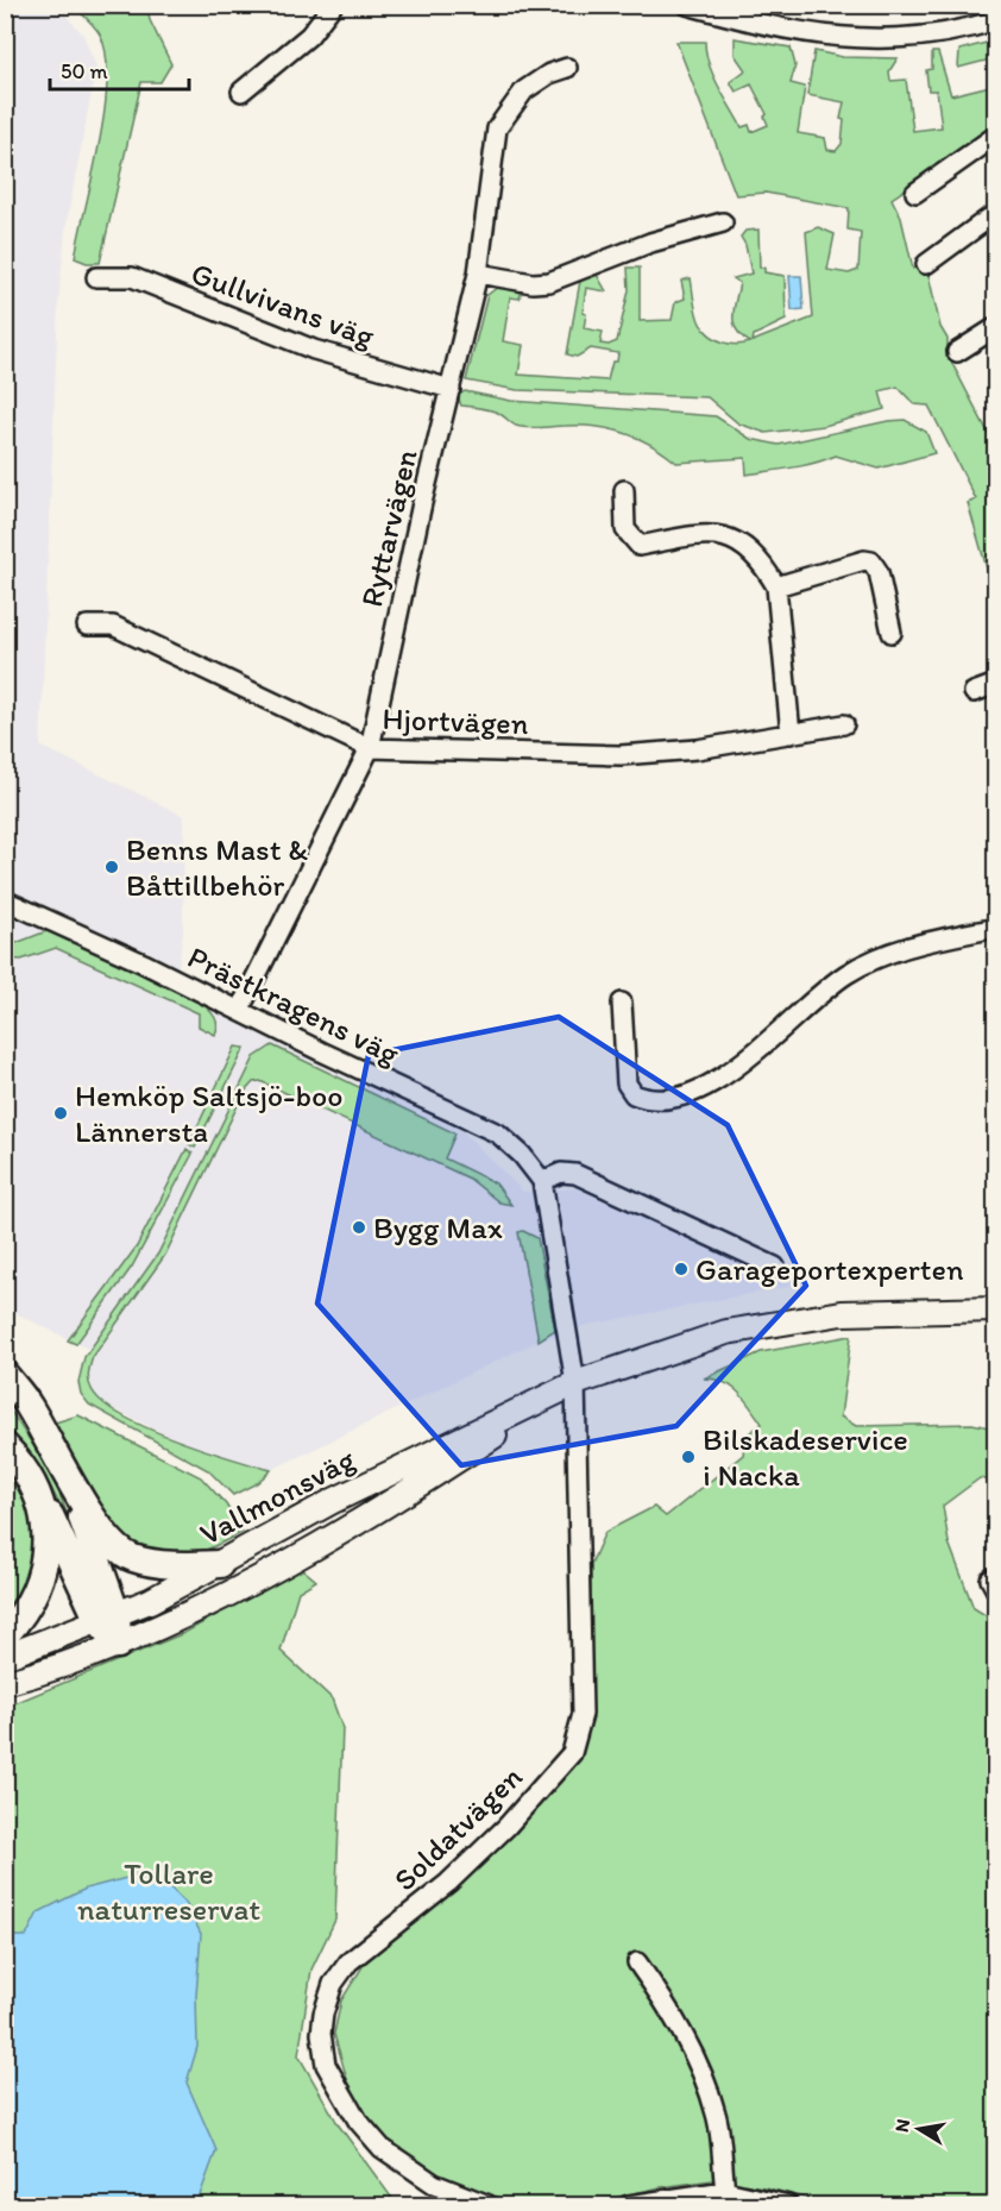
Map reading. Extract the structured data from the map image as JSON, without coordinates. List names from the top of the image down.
{
  "streets": {
    "main road": ["Vallmonsväg"],
    "street": [
      "Gullvivans väg",
      "Ryttarvägen",
      "Hjortvägen",
      "Prästkragens väg",
      "Soldatvägen"
    ]
  },
  "crossings": [
    ["Gullvivans väg", "Ryttarvägen"],
    ["Ryttarvägen", "Hjortvägen"],
    ["Ryttarvägen", "Prästkragens väg"],
    ["Prästkragens väg", "Vallmonsväg"],
    ["Prästkragens väg", "Soldatvägen"],
    ["Vallmonsväg", "Soldatvägen"]
  ],
  "parks": ["Tollare naturreservat"],
  "places": [
    "Benns Mast & Båttillbehör",
    "Hemköp Saltsjö-boo Lännersta",
    "Bygg Max",
    "Garageportexperten",
    "Bilskadeservice i Nacka"
  ],
  "scale_bar": "50 m",
  "north": "left"
}
